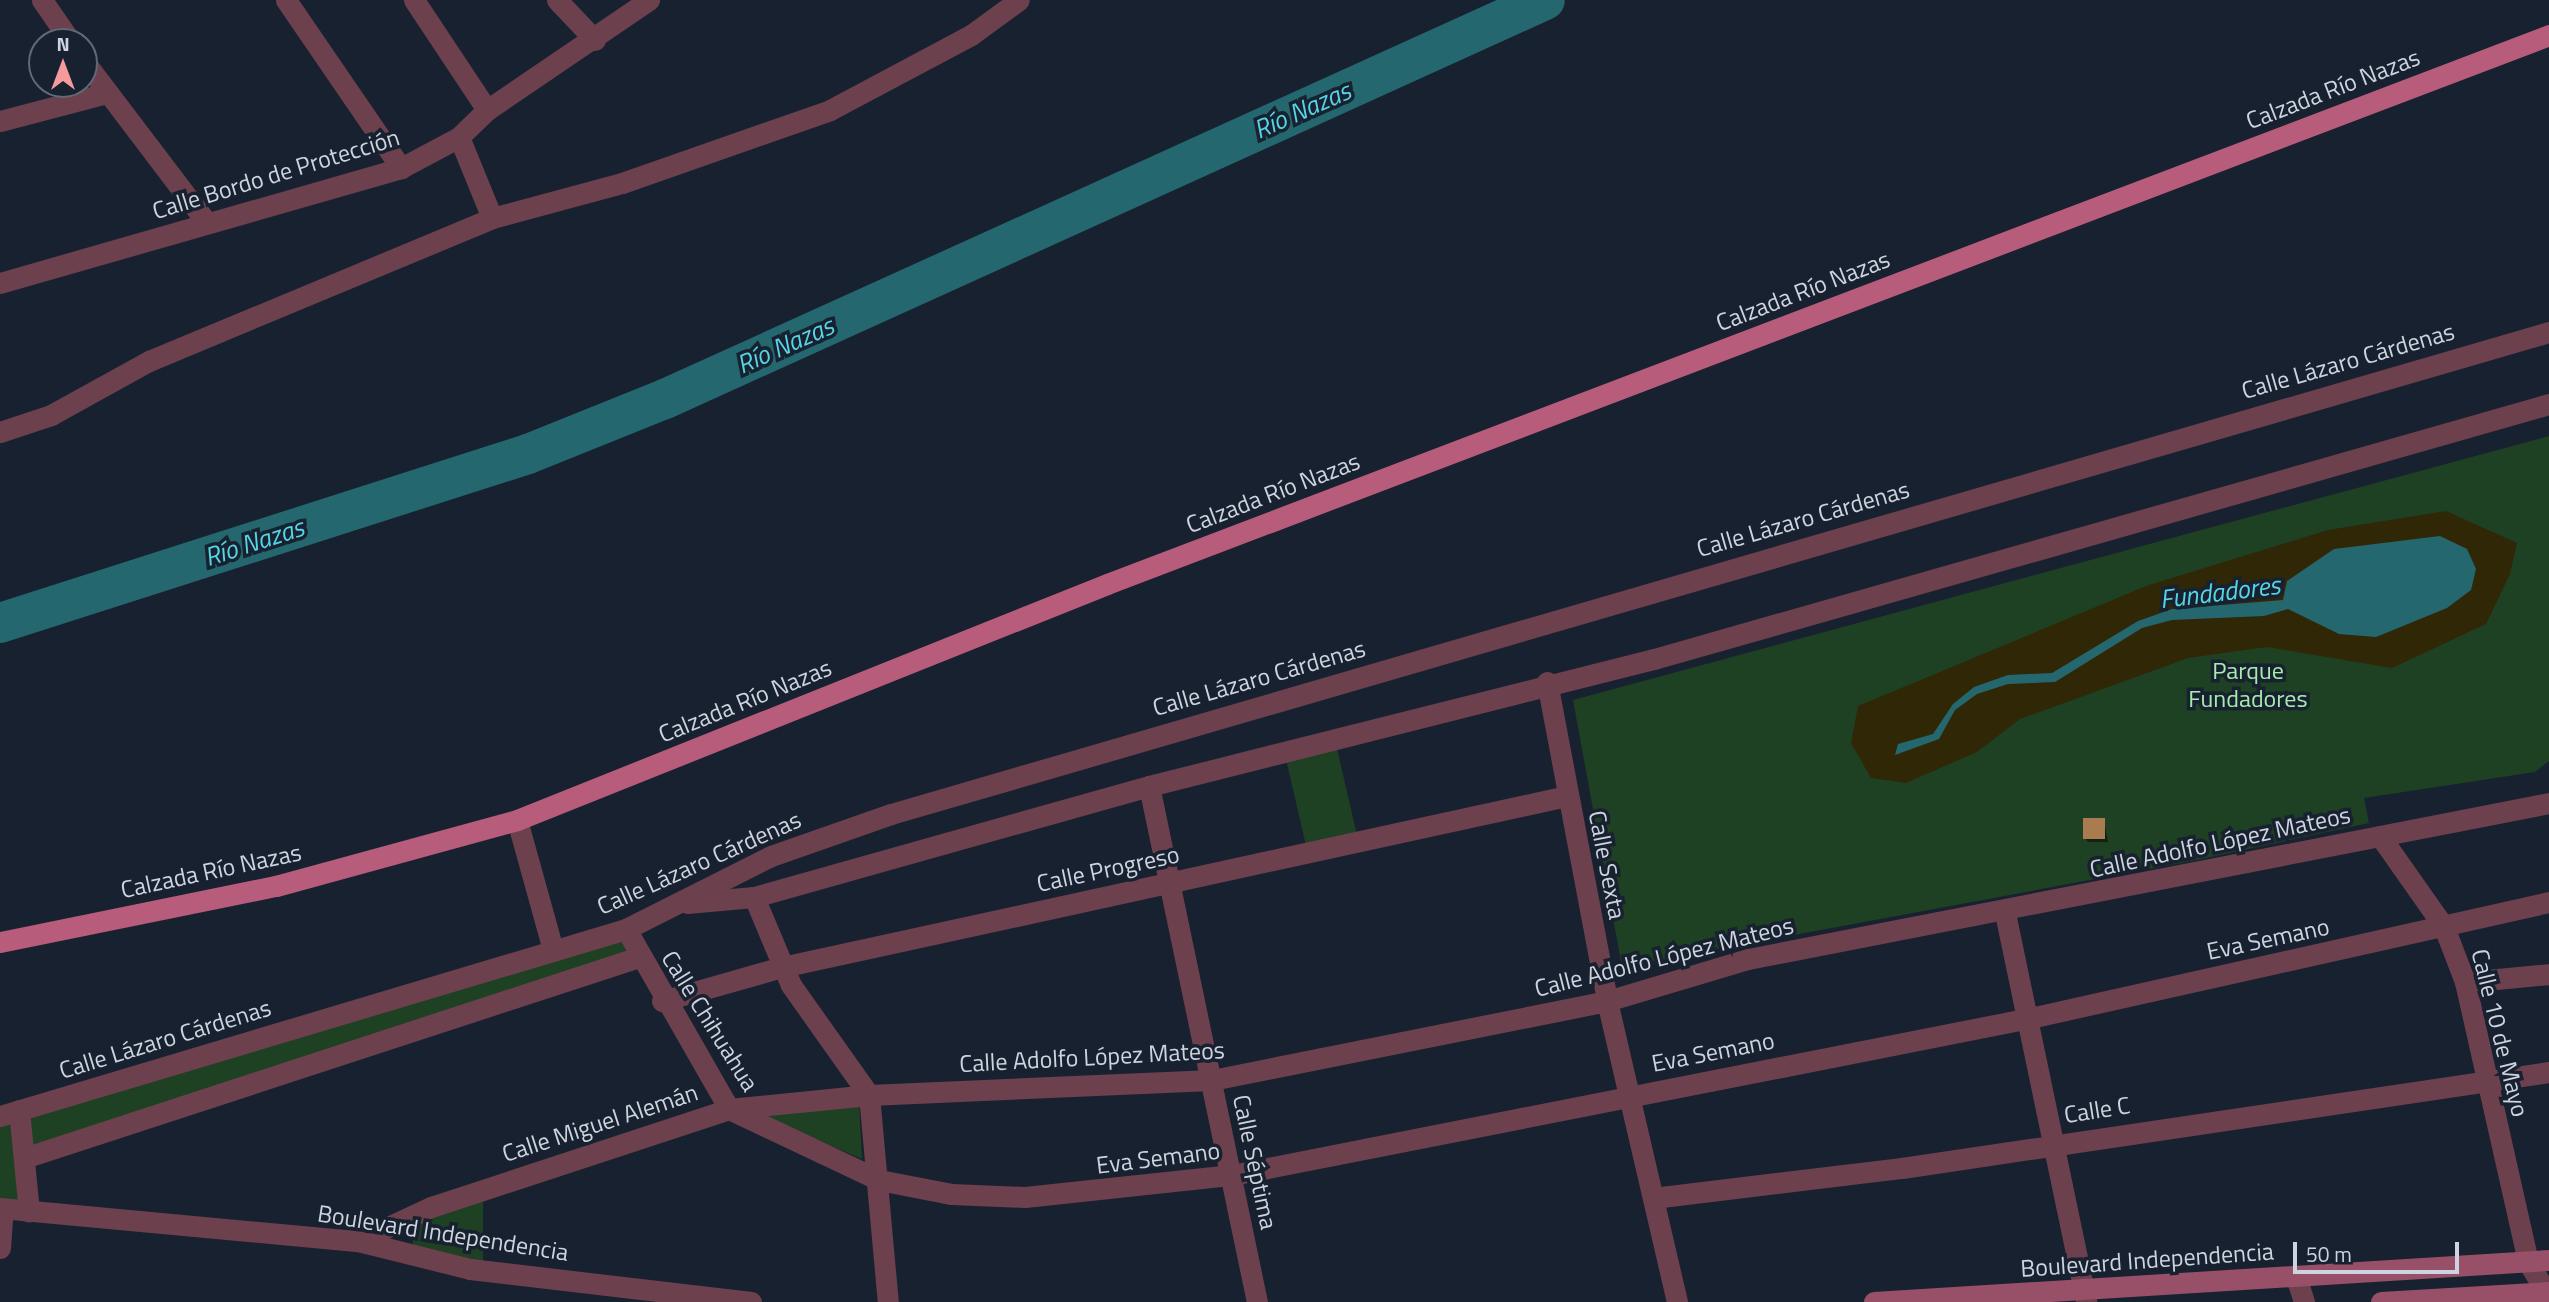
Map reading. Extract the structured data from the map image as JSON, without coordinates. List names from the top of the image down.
{
  "streets": {
    "main road": ["Calzada Río Nazas"],
    "street": [
      "Calle Bordo de Protección",
      "Calle Lázaro Cárdenas",
      "Calle Adolfo López Mateos",
      "Calle Sexta",
      "Calle Progreso",
      "Eva Semano",
      "Calle Chihuahua",
      "Calle 10 de Mayo",
      "Calle C",
      "Calle Miguel Alemán",
      "Calle Séptima",
      "Boulevard Independencia"
    ]
  },
  "crossings": [
    ["Calle Lázaro Cárdenas", "Calle Chihuahua"],
    ["Calle Adolfo López Mateos", "Calle Sexta"],
    ["Calle Adolfo López Mateos", "Calle 10 de Mayo"],
    ["Calle Adolfo López Mateos", "Calle Miguel Alemán"],
    ["Calle Adolfo López Mateos", "Calle Séptima"],
    ["Calle Sexta", "Calle Progreso"],
    ["Calle Sexta", "Eva Semano"],
    ["Calle Sexta", "Calle C"],
    ["Calle Progreso", "Calle Chihuahua"],
    ["Calle Progreso", "Calle Séptima"],
    ["Eva Semano", "Calle Chihuahua"],
    ["Eva Semano", "Calle 10 de Mayo"],
    ["Eva Semano", "Calle Séptima"],
    ["Calle Chihuahua", "Calle Miguel Alemán"],
    ["Calle 10 de Mayo", "Calle C"],
    ["Calle 10 de Mayo", "Boulevard Independencia"],
    ["Calle Miguel Alemán", "Boulevard Independencia"]
  ],
  "water": ["Río Nazas", "Fundadores"],
  "parks": ["Parque Fundadores"],
  "scale_bar": "50 m",
  "north": "top"
}
